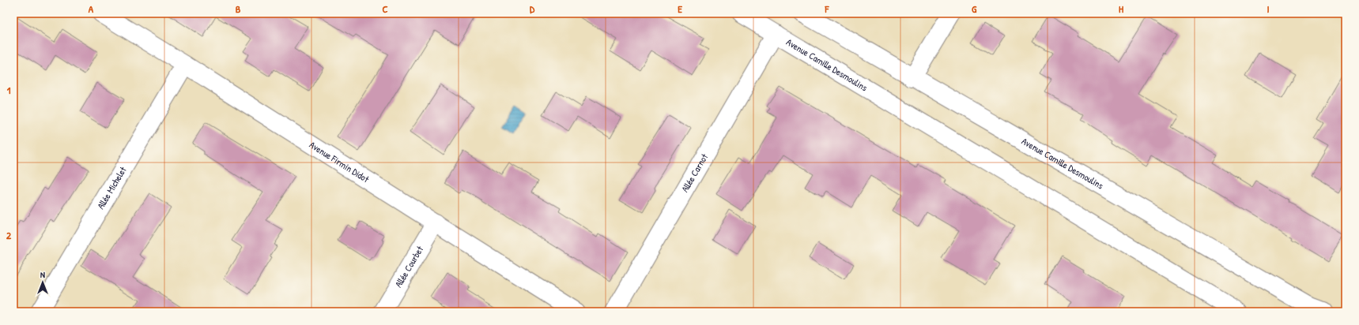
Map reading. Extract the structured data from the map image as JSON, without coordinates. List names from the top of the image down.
{
  "streets": {
    "street": [
      "Avenue Camille Desmoulins",
      "Avenue Firmin Didot",
      "Allée Carnot",
      "Allée Michelet",
      "Allée Courbet"
    ]
  },
  "crossings": [
    ["Avenue Camille Desmoulins", "Allée Carnot"],
    ["Avenue Firmin Didot", "Allée Michelet"],
    ["Avenue Firmin Didot", "Allée Courbet"]
  ],
  "north": "top",
  "grid": {
    "columns": [
      "A",
      "B",
      "C",
      "D",
      "E",
      "F",
      "G",
      "H",
      "I"
    ],
    "rows": ["1", "2"]
  }
}
